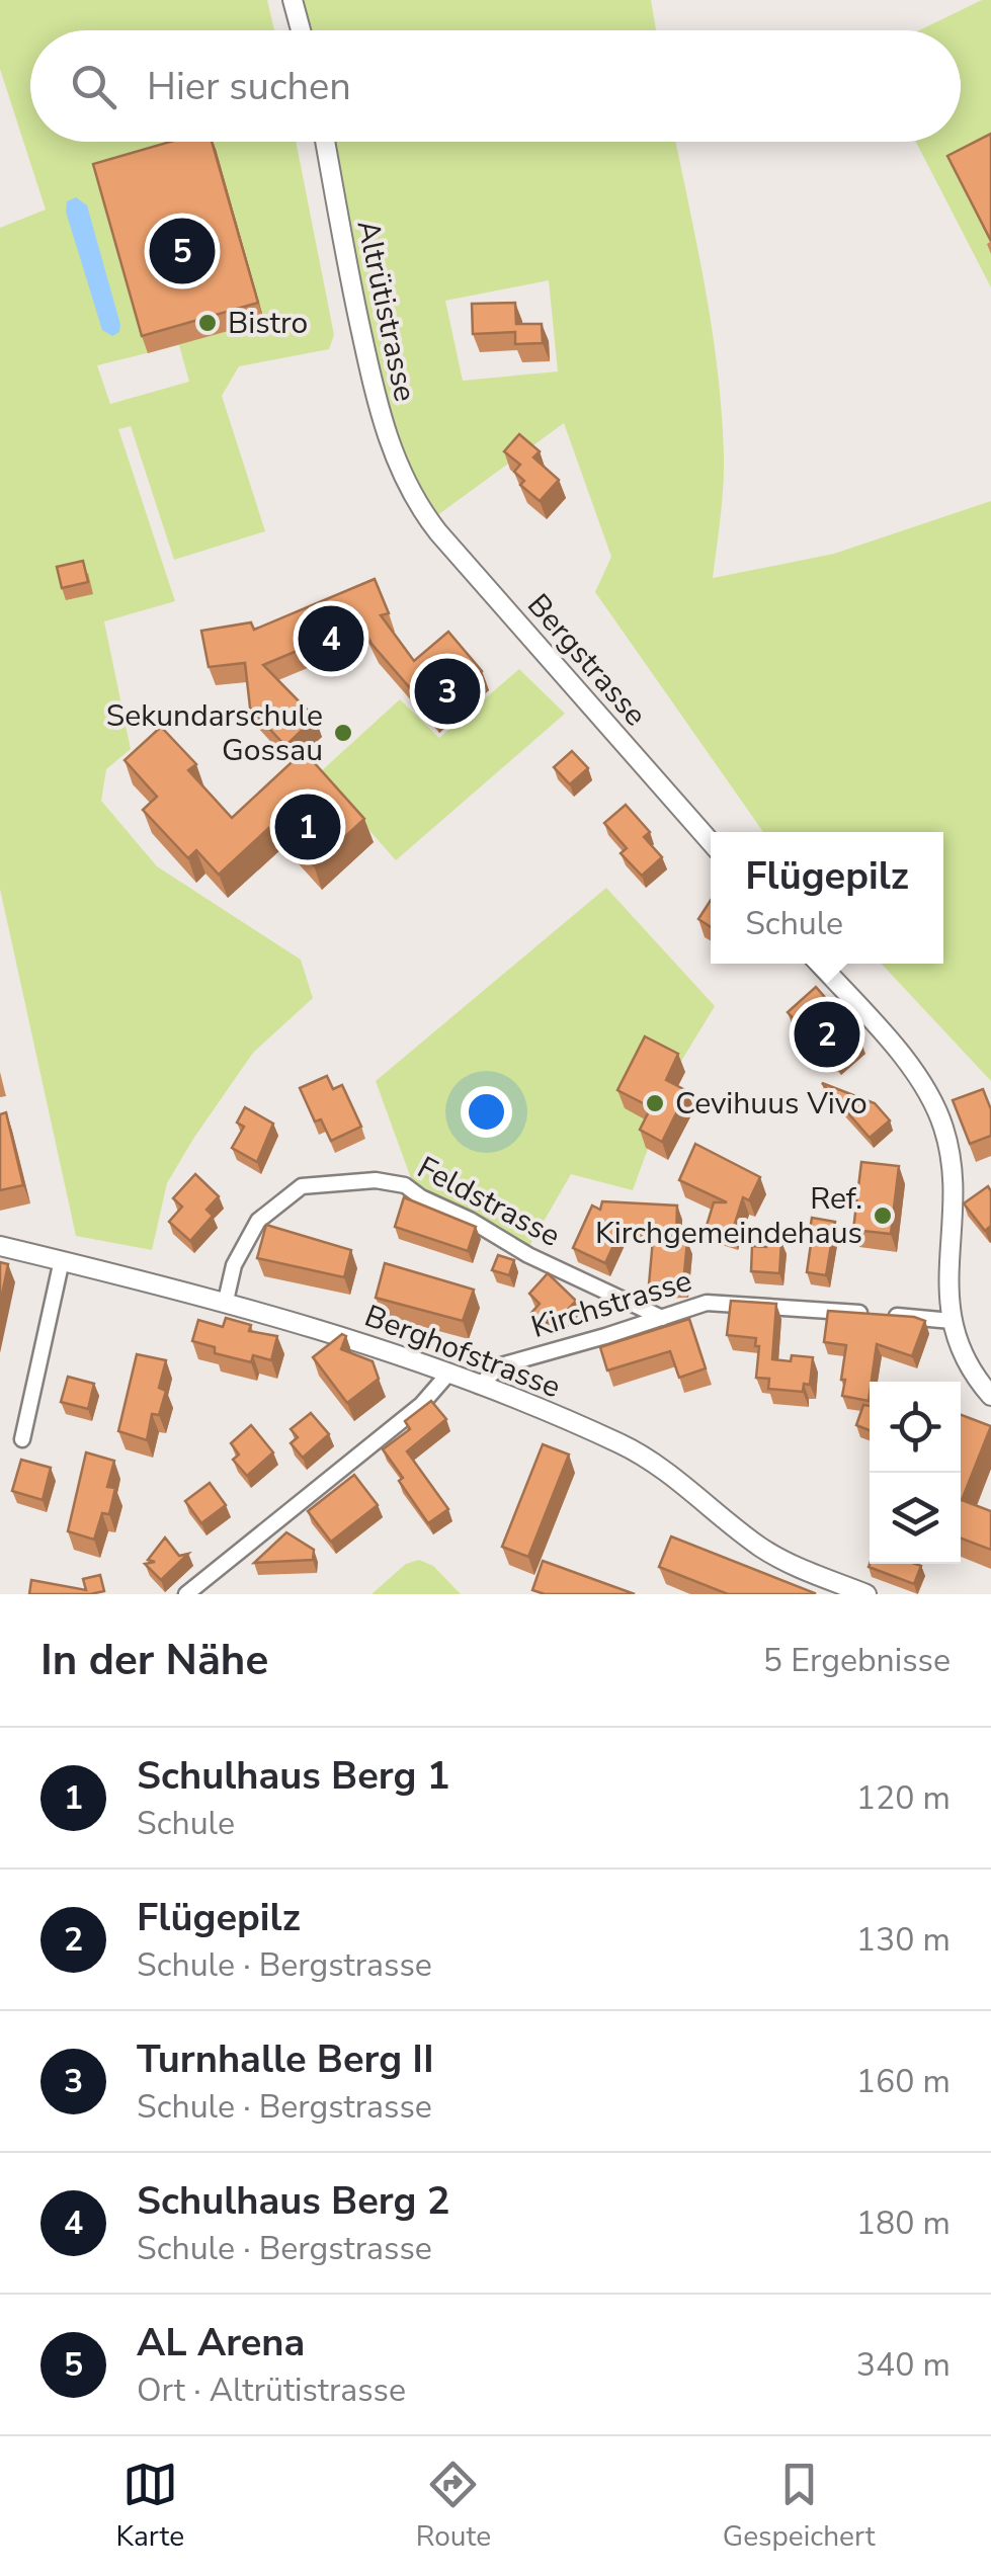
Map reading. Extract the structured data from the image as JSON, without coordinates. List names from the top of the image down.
{
  "streets": {
    "street": [
      "Altrütistrasse",
      "Bergstrasse",
      "Feldstrasse",
      "Kirchstrasse",
      "Berghofstrasse"
    ]
  },
  "crossings": [
    ["Altrütistrasse", "Bergstrasse"],
    ["Feldstrasse", "Kirchstrasse"],
    ["Feldstrasse", "Berghofstrasse"],
    ["Kirchstrasse", "Berghofstrasse"]
  ],
  "places": [
    "Bistro",
    "Sekundarschule Gossau",
    "Cevihuus Vivo",
    "Ref. Kirchgemeindehaus"
  ],
  "page": {
    "search": "Hier suchen",
    "pins": [
      "5",
      "4",
      "3",
      "1",
      "2"
    ],
    "popup": ["Flügepilz", "Schule"],
    "heading": ["In der Nähe", "5 Ergebnisse"],
    "list": [
      {
        "mark": "1",
        "name": "Schulhaus Berg 1",
        "note": "Schule",
        "value": "120 m"
      },
      {
        "mark": "2",
        "name": "Flügepilz",
        "note": "Schule · Bergstrasse",
        "value": "130 m"
      },
      {
        "mark": "3",
        "name": "Turnhalle Berg II",
        "note": "Schule · Bergstrasse",
        "value": "160 m"
      },
      {
        "mark": "4",
        "name": "Schulhaus Berg 2",
        "note": "Schule · Bergstrasse",
        "value": "180 m"
      },
      {
        "mark": "5",
        "name": "AL Arena",
        "note": "Ort · Altrütistrasse",
        "value": "340 m"
      }
    ],
    "nav": ["Karte", "Route", "Gespeichert"]
  }
}
